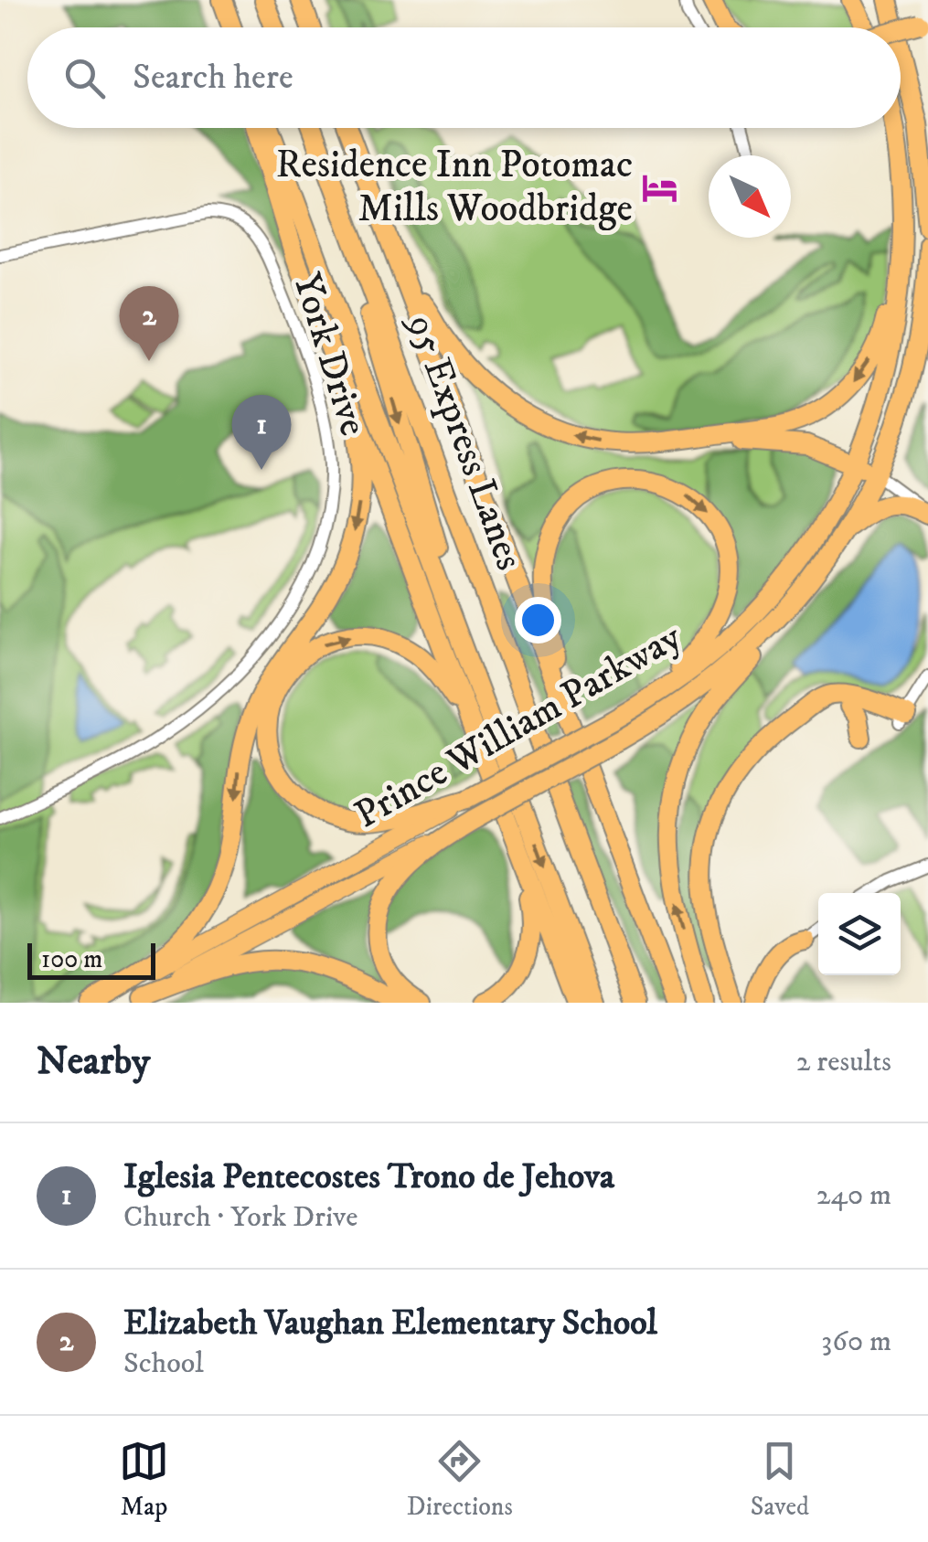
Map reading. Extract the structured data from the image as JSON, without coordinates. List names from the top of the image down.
{
  "streets": {
    "highway": ["95 Express Lanes", "Prince William Parkway"],
    "street": ["York Drive"]
  },
  "places": {
    "hotel": ["Residence Inn Potomac Mills Woodbridge"]
  },
  "scale_bar": "100 m",
  "north": "bottom right",
  "page": {
    "search": "Search here",
    "pins": ["2", "1"],
    "scale": "100 m",
    "heading": ["Nearby", "2 results"],
    "list": [
      {
        "mark": "1",
        "name": "Iglesia Pentecostes Trono de Jehova",
        "note": "Church · York Drive",
        "value": "240 m"
      },
      {
        "mark": "2",
        "name": "Elizabeth Vaughan Elementary School",
        "note": "School",
        "value": "360 m"
      }
    ],
    "nav": ["Map", "Directions", "Saved"]
  }
}
